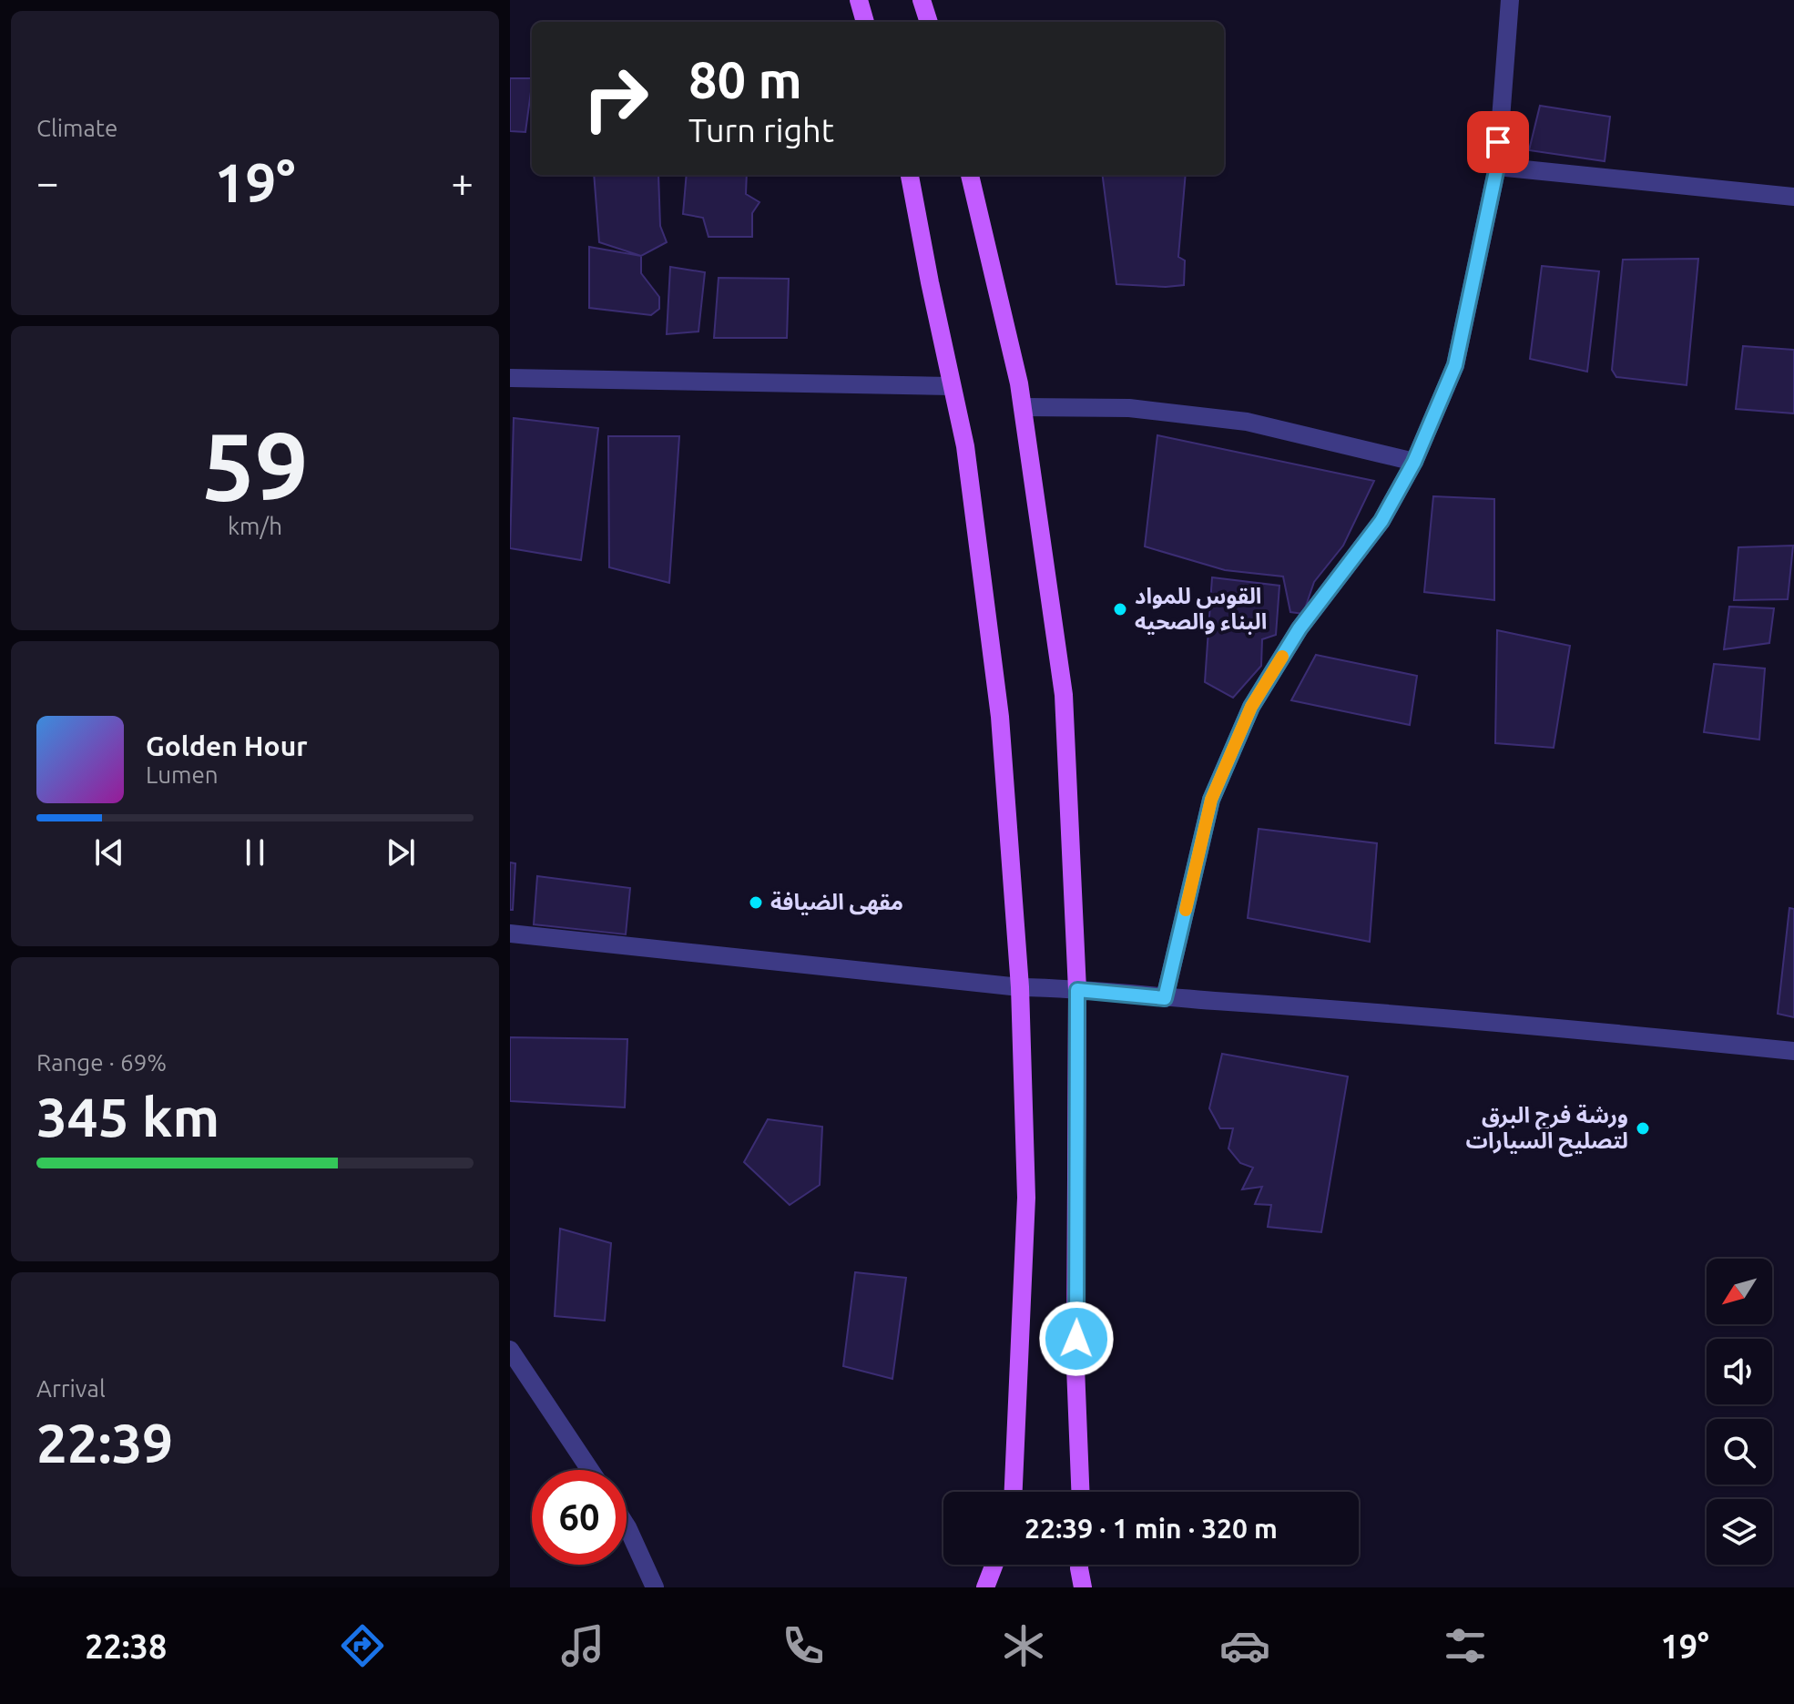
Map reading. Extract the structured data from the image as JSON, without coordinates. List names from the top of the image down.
{
  "places": ["القوس للمواد البناء والصحيه", "مقهى الضيافة", "ورشة فرج البرق لتصليح السيارات"],
  "north": "bottom left",
  "page": {
    "tile": [
      "Climate",
      ["59", "km/h"],
      ["Range · 69%", "345 km"],
      ["Arrival", "22:39"]
    ],
    "turn": ["80 m", "Turn right"],
    "heat": ["−", "19°", "+"],
    "song": ["Golden Hour", "Lumen"],
    "limit": "60",
    "trip": "22:39 · 1 min · 320 m",
    "tabs": ["22:38", "19°"]
  }
}
